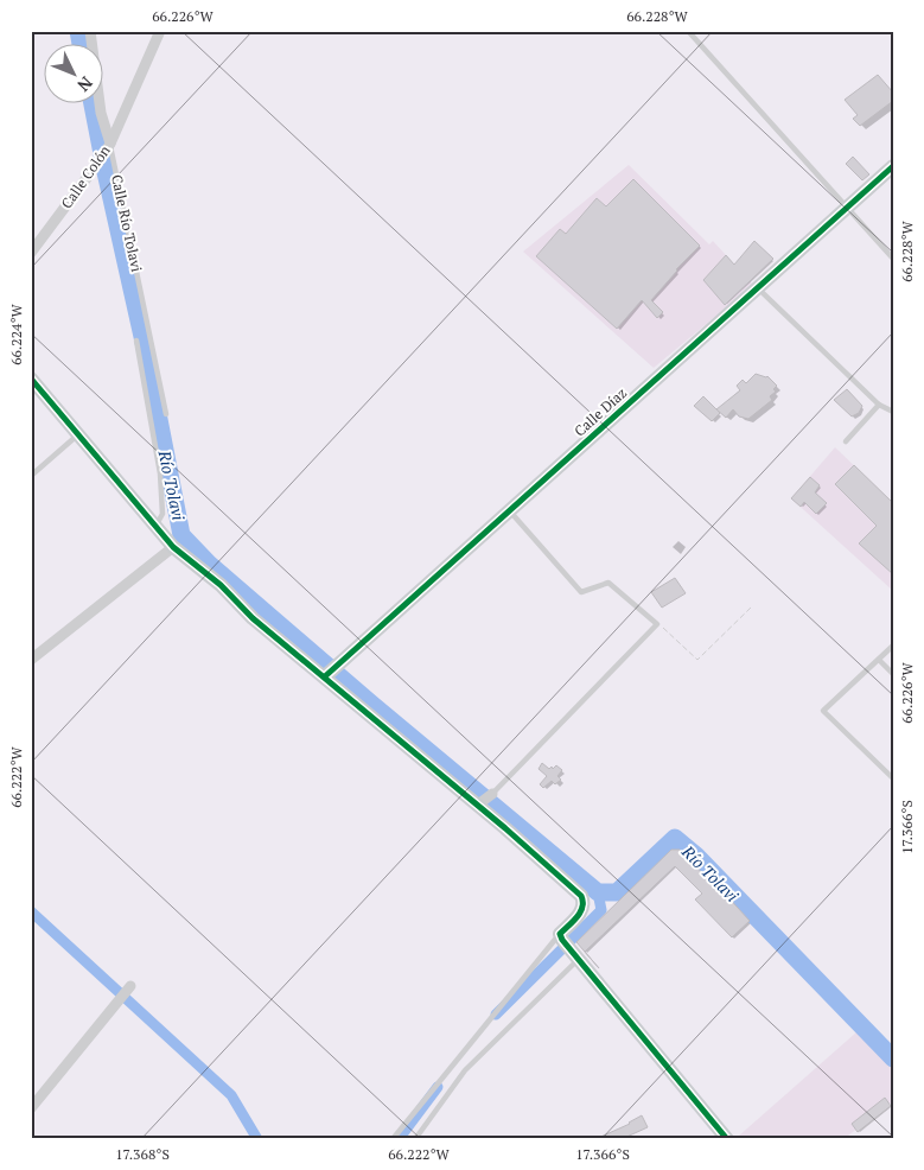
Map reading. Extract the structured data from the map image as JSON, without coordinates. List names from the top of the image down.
{
  "streets": {
    "street": ["Calle Colón", "Calle Río Tolavi", "Calle Díaz"]
  },
  "crossings": [
    ["Calle Colón", "Calle Río Tolavi"]
  ],
  "water": ["Río Tolavi"],
  "north": "bottom right",
  "coordinates": [
    "66.226°W",
    "66.228°W",
    "66.224°W",
    "66.222°W",
    "17.366°S",
    "17.368°S"
  ]
}
